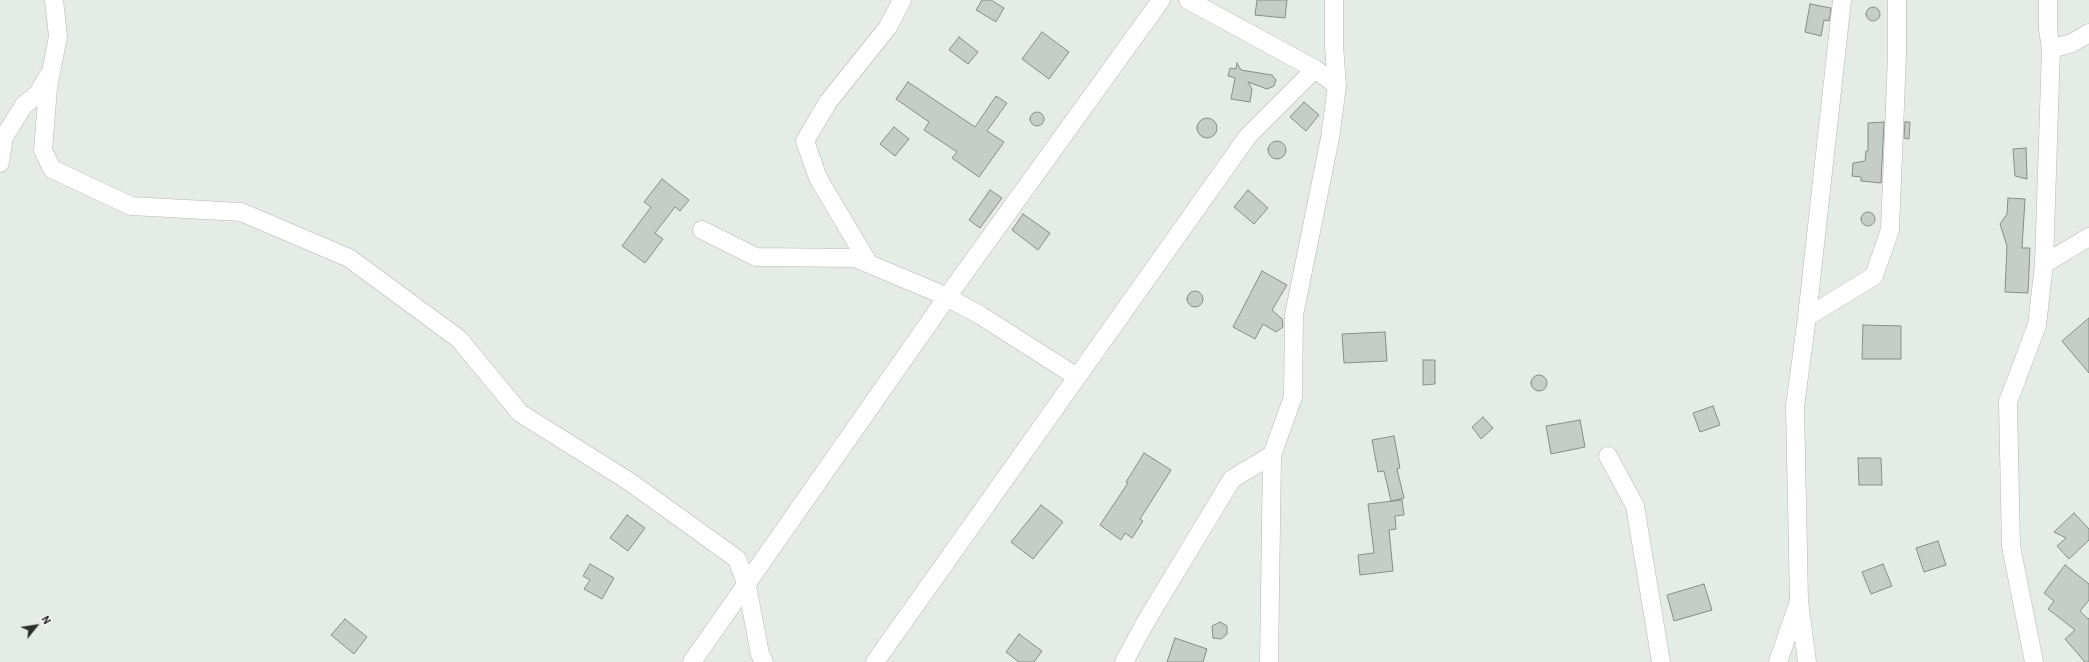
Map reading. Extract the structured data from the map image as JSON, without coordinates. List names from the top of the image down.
{
  "north": "top right"
}
